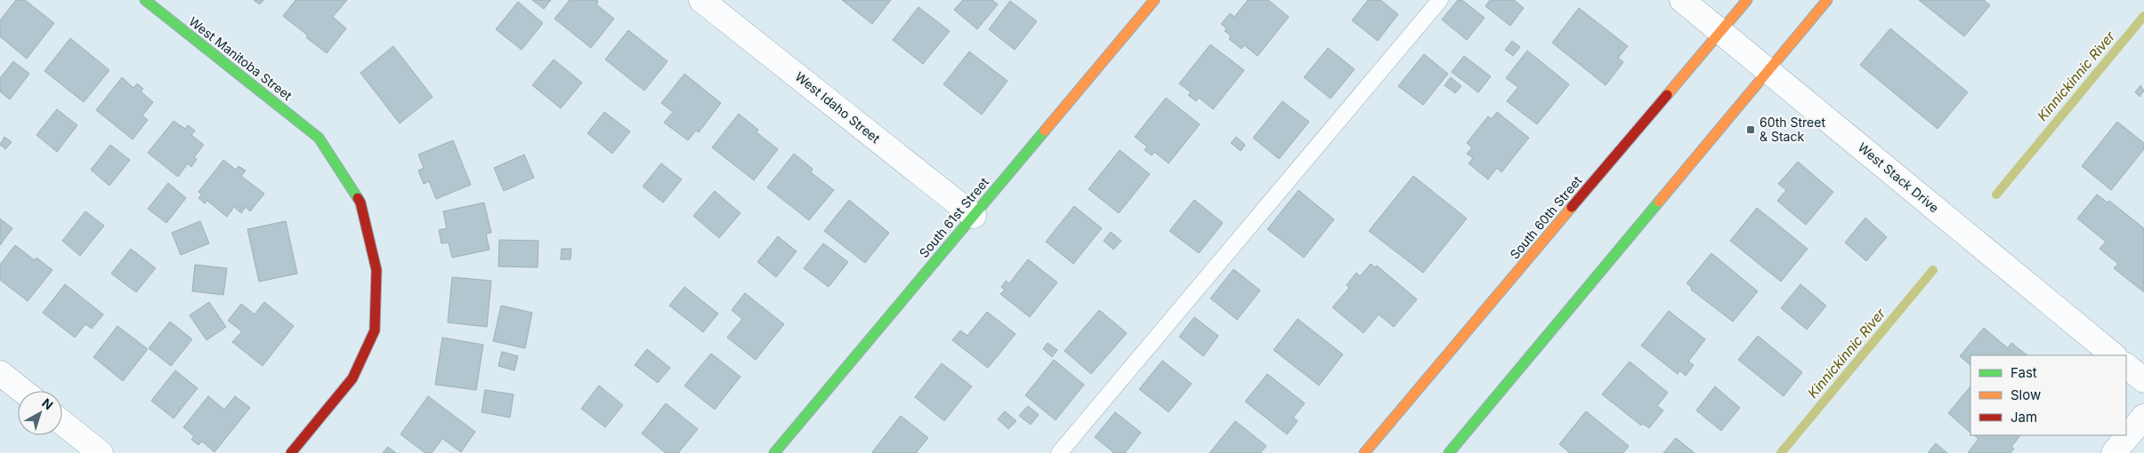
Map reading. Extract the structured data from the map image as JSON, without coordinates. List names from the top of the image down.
{
  "streets": {
    "main road": ["West Manitoba Street", "South 61st Street", "South 60th Street"],
    "street": ["West Idaho Street", "West Stack Drive"]
  },
  "crossings": [
    ["West Idaho Street", "South 61st Street"],
    ["West Stack Drive", "South 60th Street"]
  ],
  "water": ["Kinnickinnic River"],
  "places": {
    "transit": ["60th Street & Stack"]
  },
  "legend": ["Fast", "Slow", "Jam"],
  "north": "top right"
}
